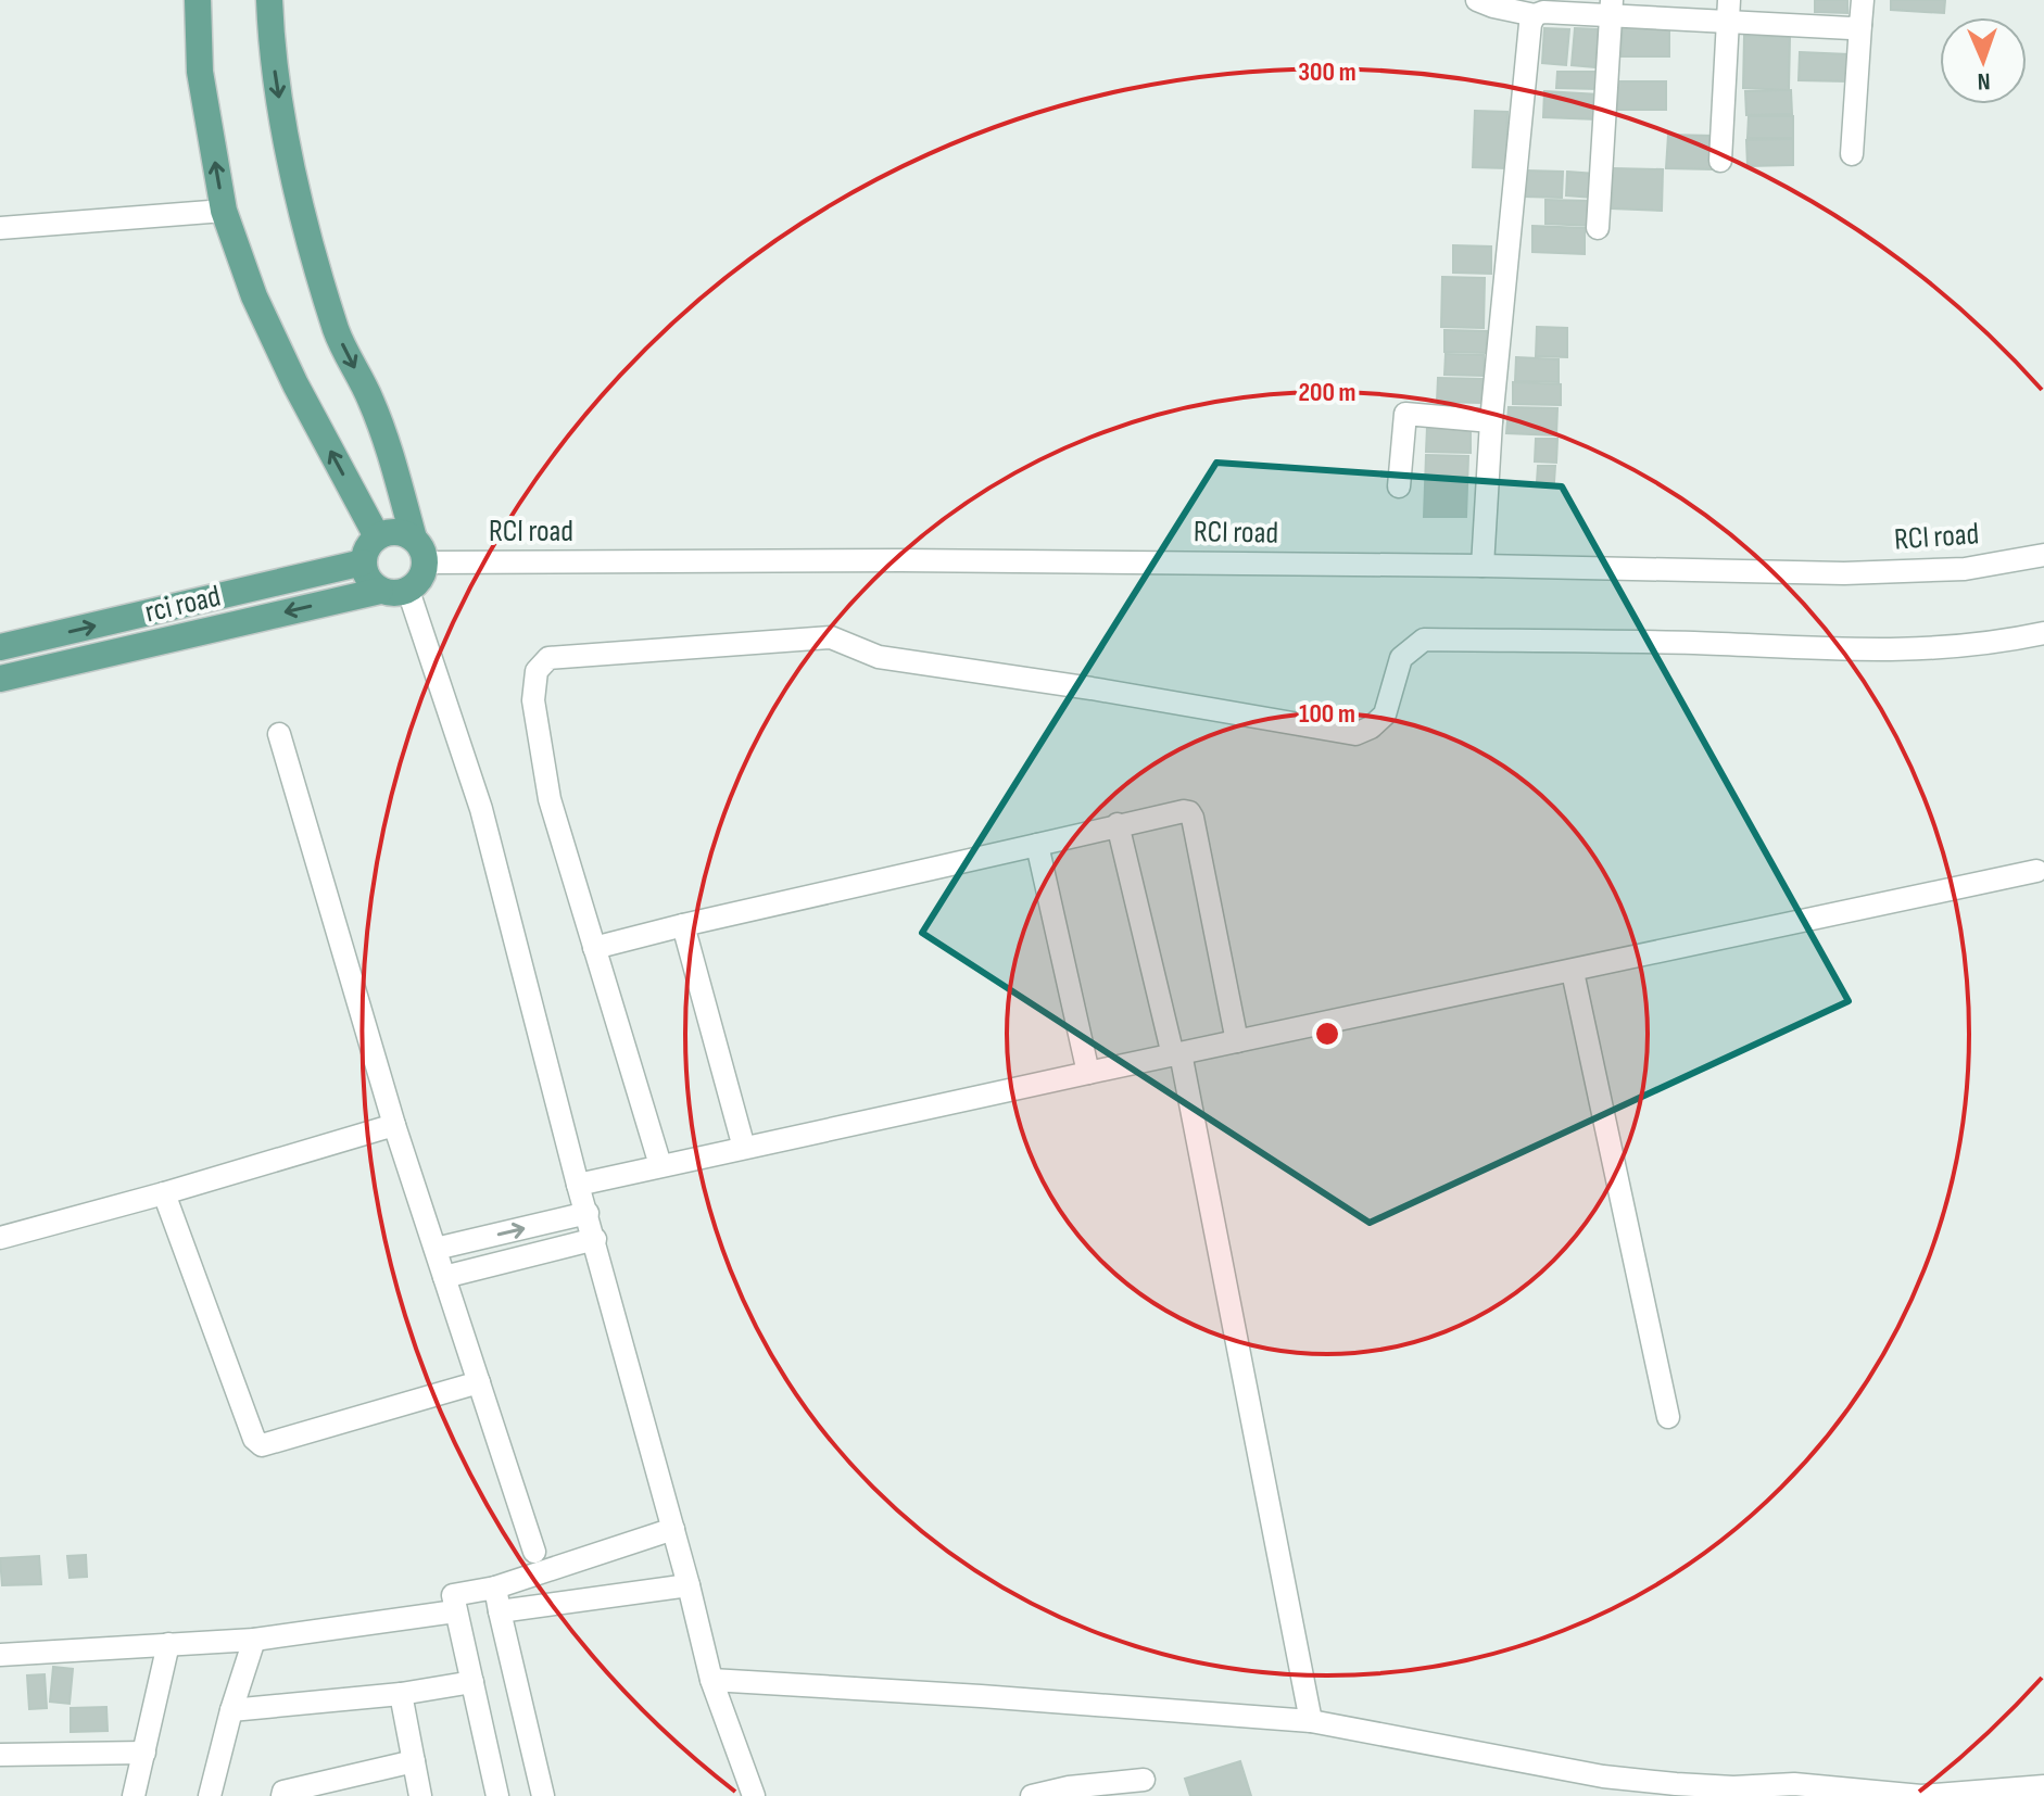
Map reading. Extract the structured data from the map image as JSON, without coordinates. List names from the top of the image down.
{
  "streets": {
    "main road": ["RCI road", "rci road"]
  },
  "crossings": [
    ["RCI road", "rci road"]
  ],
  "one_way": ["rci road"],
  "north": "bottom",
  "rings": ["300 m", "200 m", "100 m"]
}
